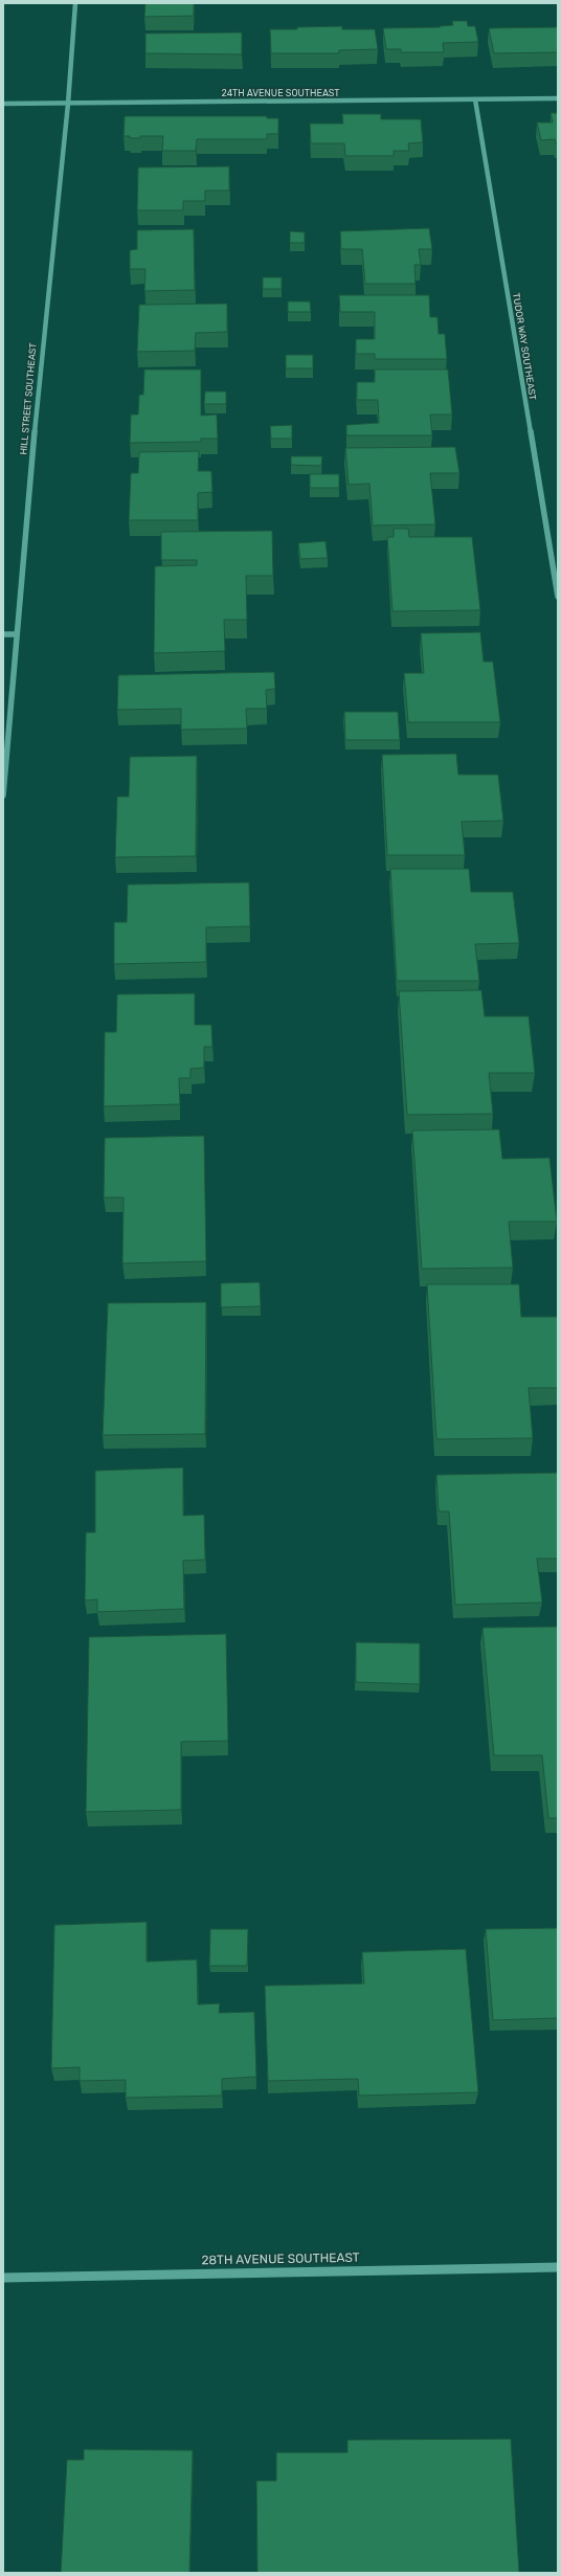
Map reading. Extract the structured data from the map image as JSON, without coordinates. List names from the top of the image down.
{
  "streets": {
    "street": [
      "24TH AVENUE SOUTHEAST",
      "TUDOR WAY SOUTHEAST",
      "HILL STREET SOUTHEAST",
      "28TH AVENUE SOUTHEAST"
    ]
  },
  "crossings": [
    ["24TH AVENUE SOUTHEAST", "TUDOR WAY SOUTHEAST"],
    ["24TH AVENUE SOUTHEAST", "HILL STREET SOUTHEAST"]
  ]
}
